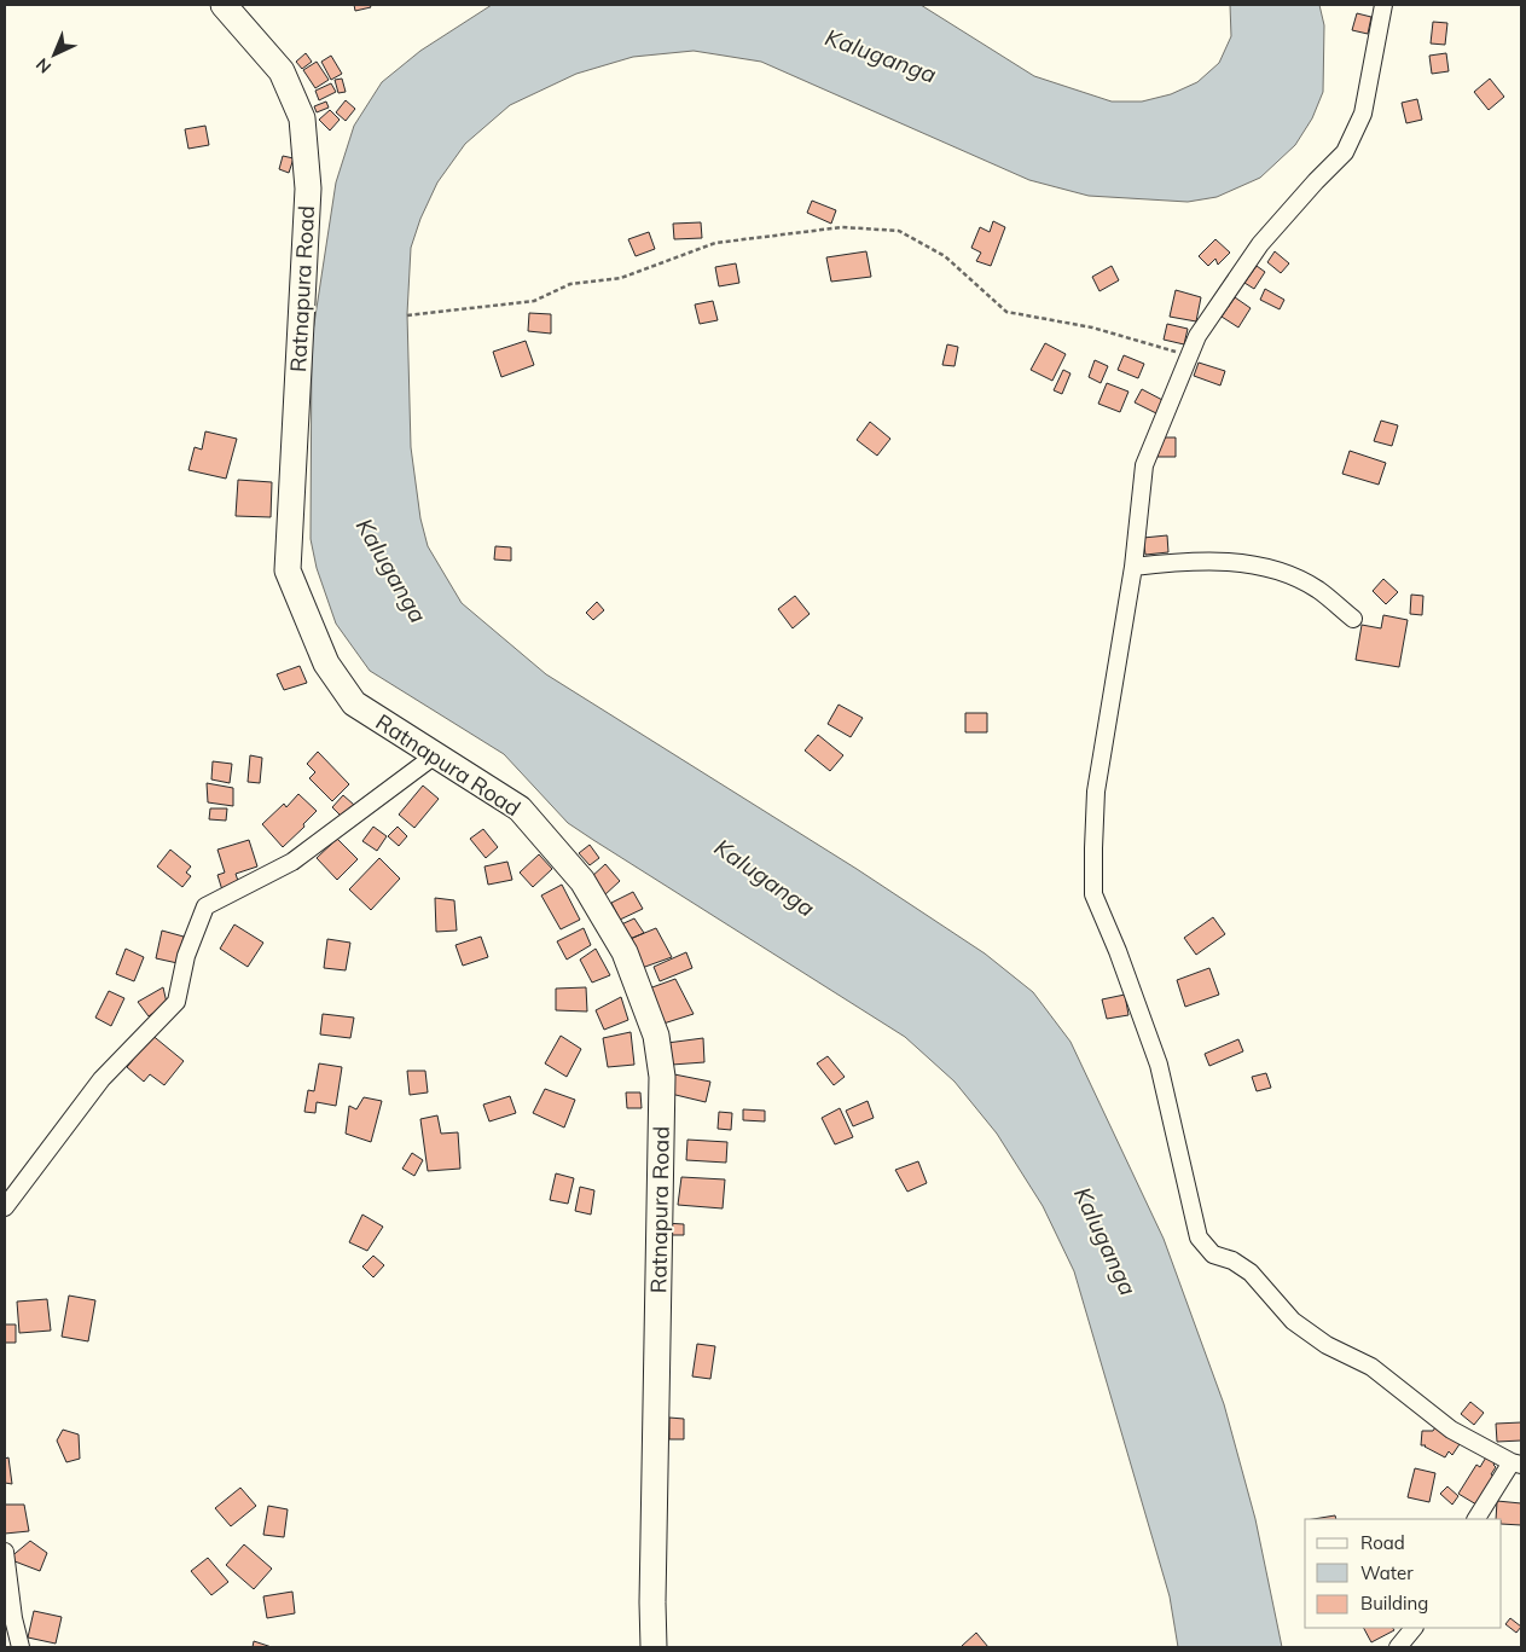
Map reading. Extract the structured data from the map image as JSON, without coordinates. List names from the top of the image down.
{
  "streets": {
    "highway": ["Ratnapura Road"]
  },
  "water": ["Kaluganga"],
  "legend": ["Road", "Water", "Building"],
  "north": "bottom left"
}
